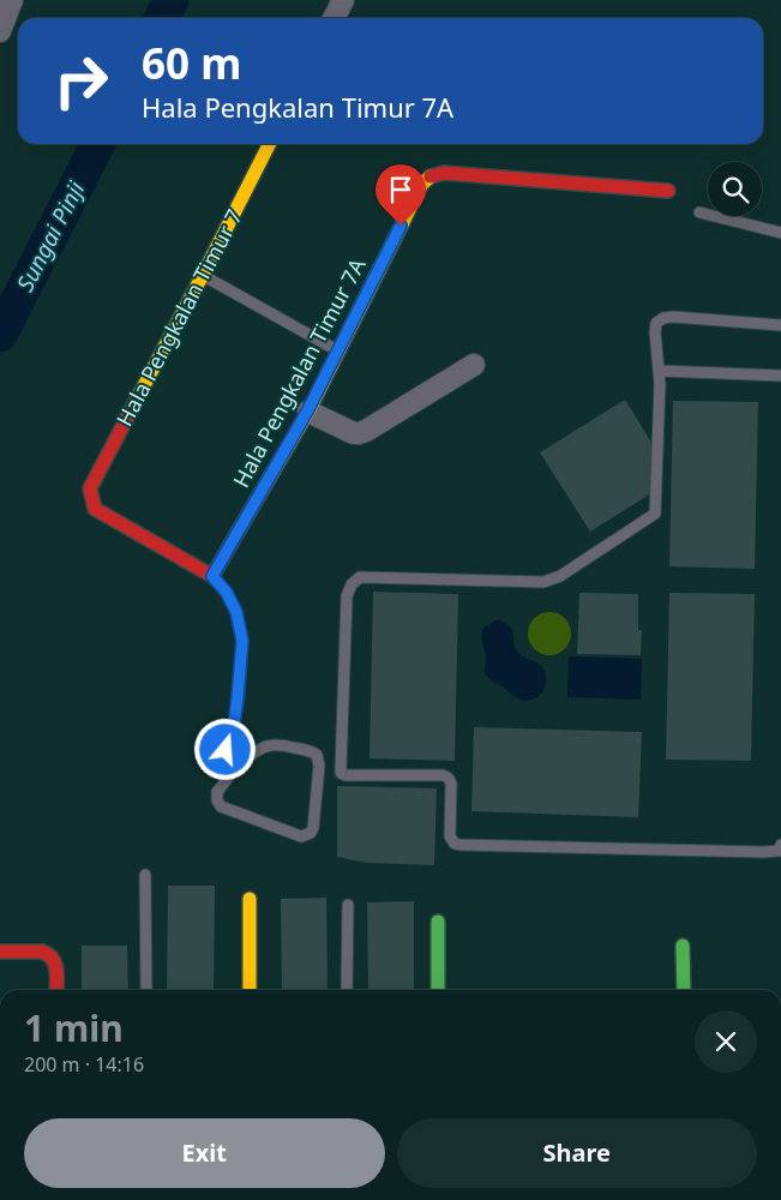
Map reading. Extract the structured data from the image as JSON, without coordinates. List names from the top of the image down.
{
  "streets": {
    "street": ["Hala Pengkalan Timur 7", "Hala Pengkalan Timur 7A"]
  },
  "crossings": [
    ["Hala Pengkalan Timur 7", "Hala Pengkalan Timur 7A"]
  ],
  "water": ["Sungai Pinji"],
  "page": {
    "turn": ["60 m", "Hala Pengkalan Timur 7A"],
    "heading": ["1 min", "200 m · 14:16"],
    "buttons": ["Exit", "Share"]
  }
}
